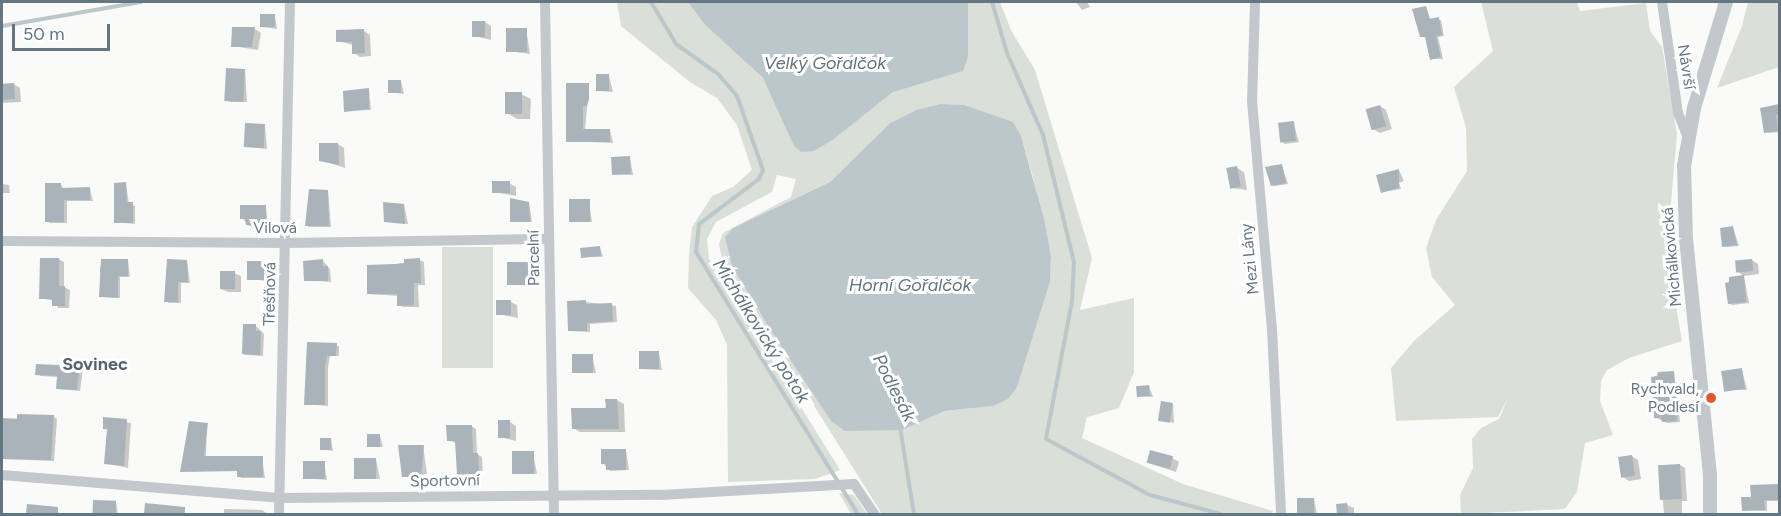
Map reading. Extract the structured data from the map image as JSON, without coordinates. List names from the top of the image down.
{
  "streets": {
    "street": [
      "Návrší",
      "Vilová",
      "Michálkovická",
      "Parcelní",
      "Mezi Lány",
      "Třešňová",
      "Sportovní"
    ]
  },
  "crossings": [
    ["Návrší", "Michálkovická"],
    ["Vilová", "Parcelní"],
    ["Vilová", "Třešňová"],
    ["Parcelní", "Sportovní"],
    ["Třešňová", "Sportovní"]
  ],
  "districts": ["Sovinec"],
  "water": [
    "Velký Gořalčok",
    "Horní Gořalčok",
    "Michálkovický potok",
    "Podlesák"
  ],
  "places": ["Rychvald, Podlesí"],
  "scale_bar": "50 m"
}
